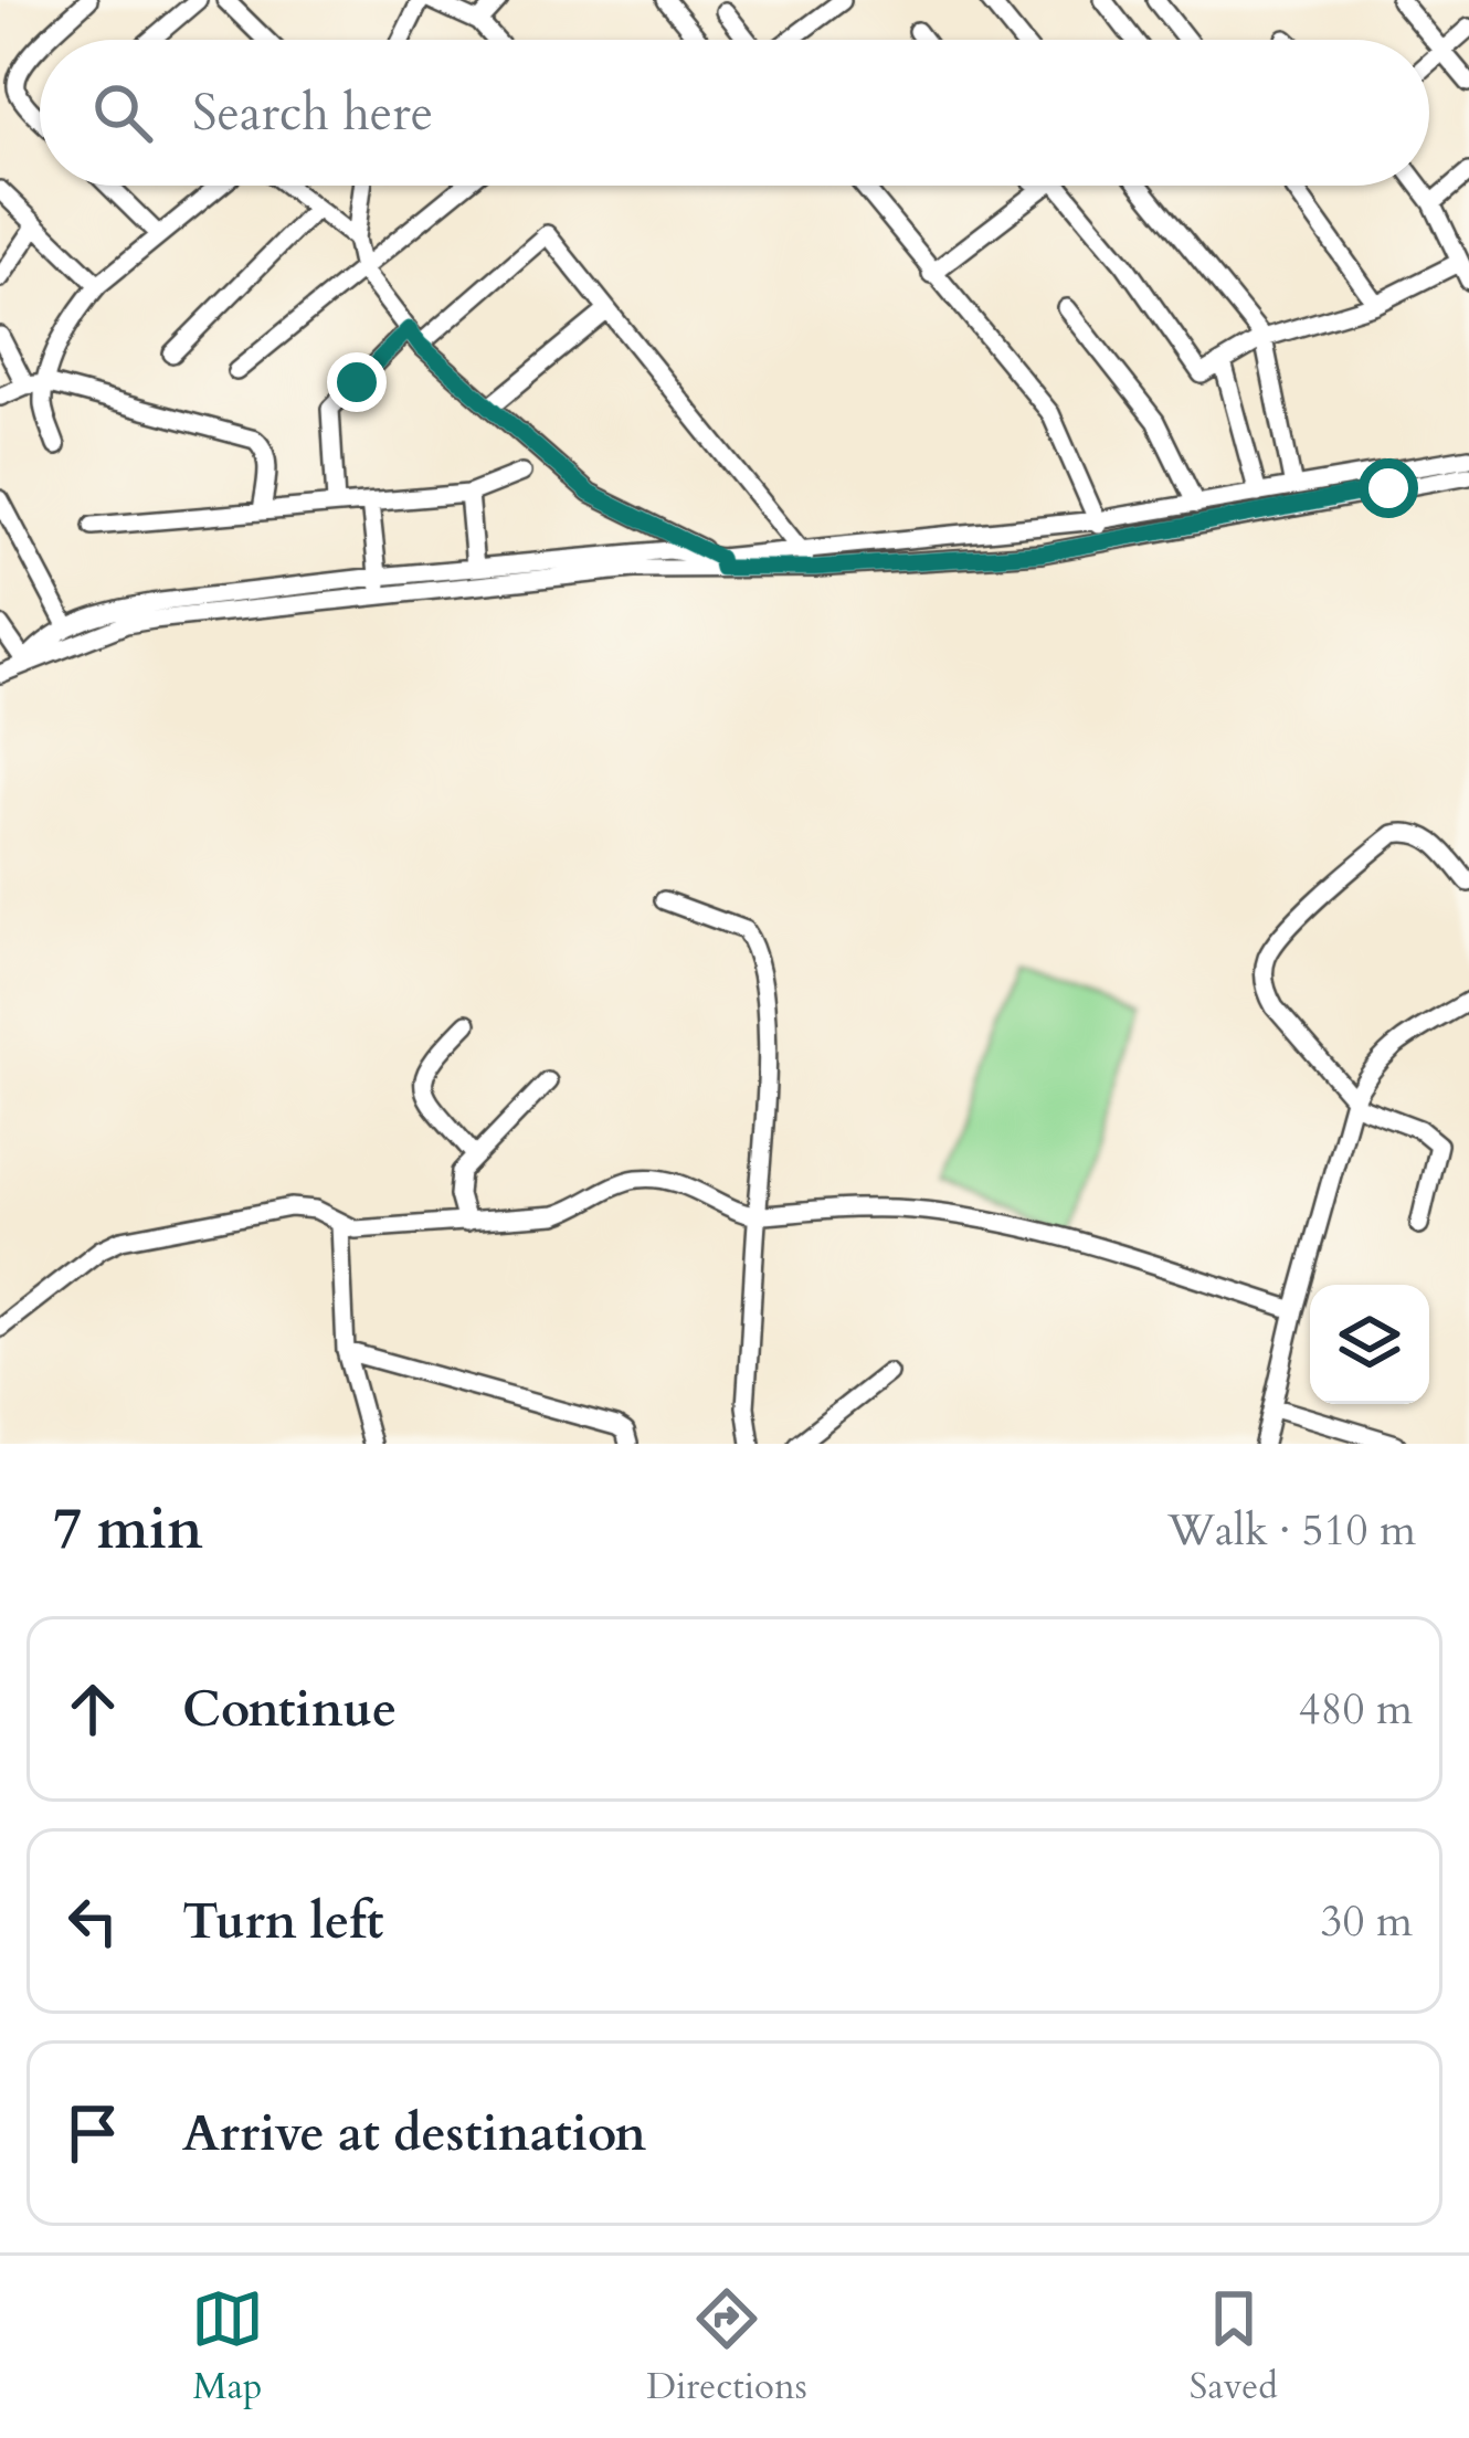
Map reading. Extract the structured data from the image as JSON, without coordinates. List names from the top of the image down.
{
  "page": {
    "search": "Search here",
    "heading": ["7 min", "Walk · 510 m"],
    "list": [
      ["Continue", "480 m"],
      ["Turn left", "30 m"],
      "Arrive at destination"
    ],
    "nav": ["Map", "Directions", "Saved"]
  }
}
